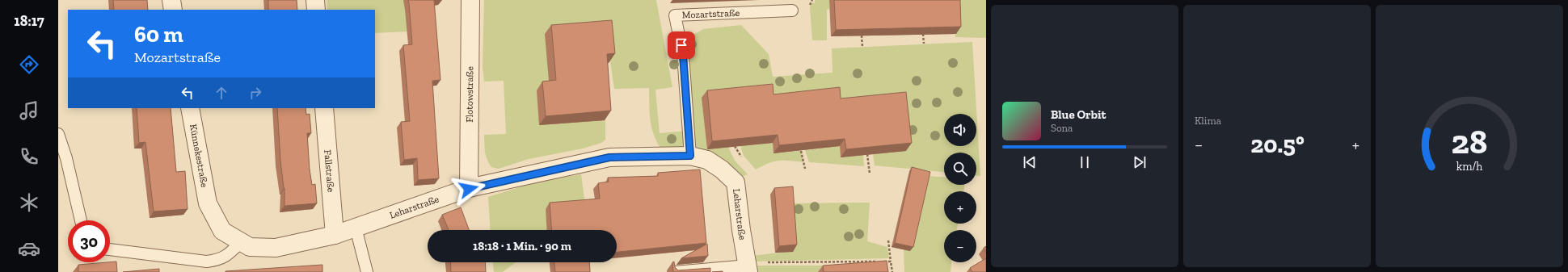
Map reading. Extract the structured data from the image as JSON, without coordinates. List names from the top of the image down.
{
  "streets": {
    "street": [
      "Flotowstraße",
      "Künnekestraße",
      "Fallstraße",
      "Leharstraße"
    ],
    "lane": ["Mozartstraße"]
  },
  "crossings": [
    ["Mozartstraße", "Leharstraße"],
    ["Flotowstraße", "Leharstraße"],
    ["Künnekestraße", "Leharstraße"],
    ["Fallstraße", "Leharstraße"]
  ],
  "page": {
    "tabs": "18:17",
    "tile": "Klima",
    "turn": ["60 m", "Mozartstraße"],
    "song": ["Blue Orbit", "Sona"],
    "map_buttons": ["+", "−"],
    "heat": ["−", "20.5°", "+"],
    "limit": "30",
    "trip": "18:18 · 1 Min. · 90 m",
    "gauge": ["28", "km/h"]
  }
}
